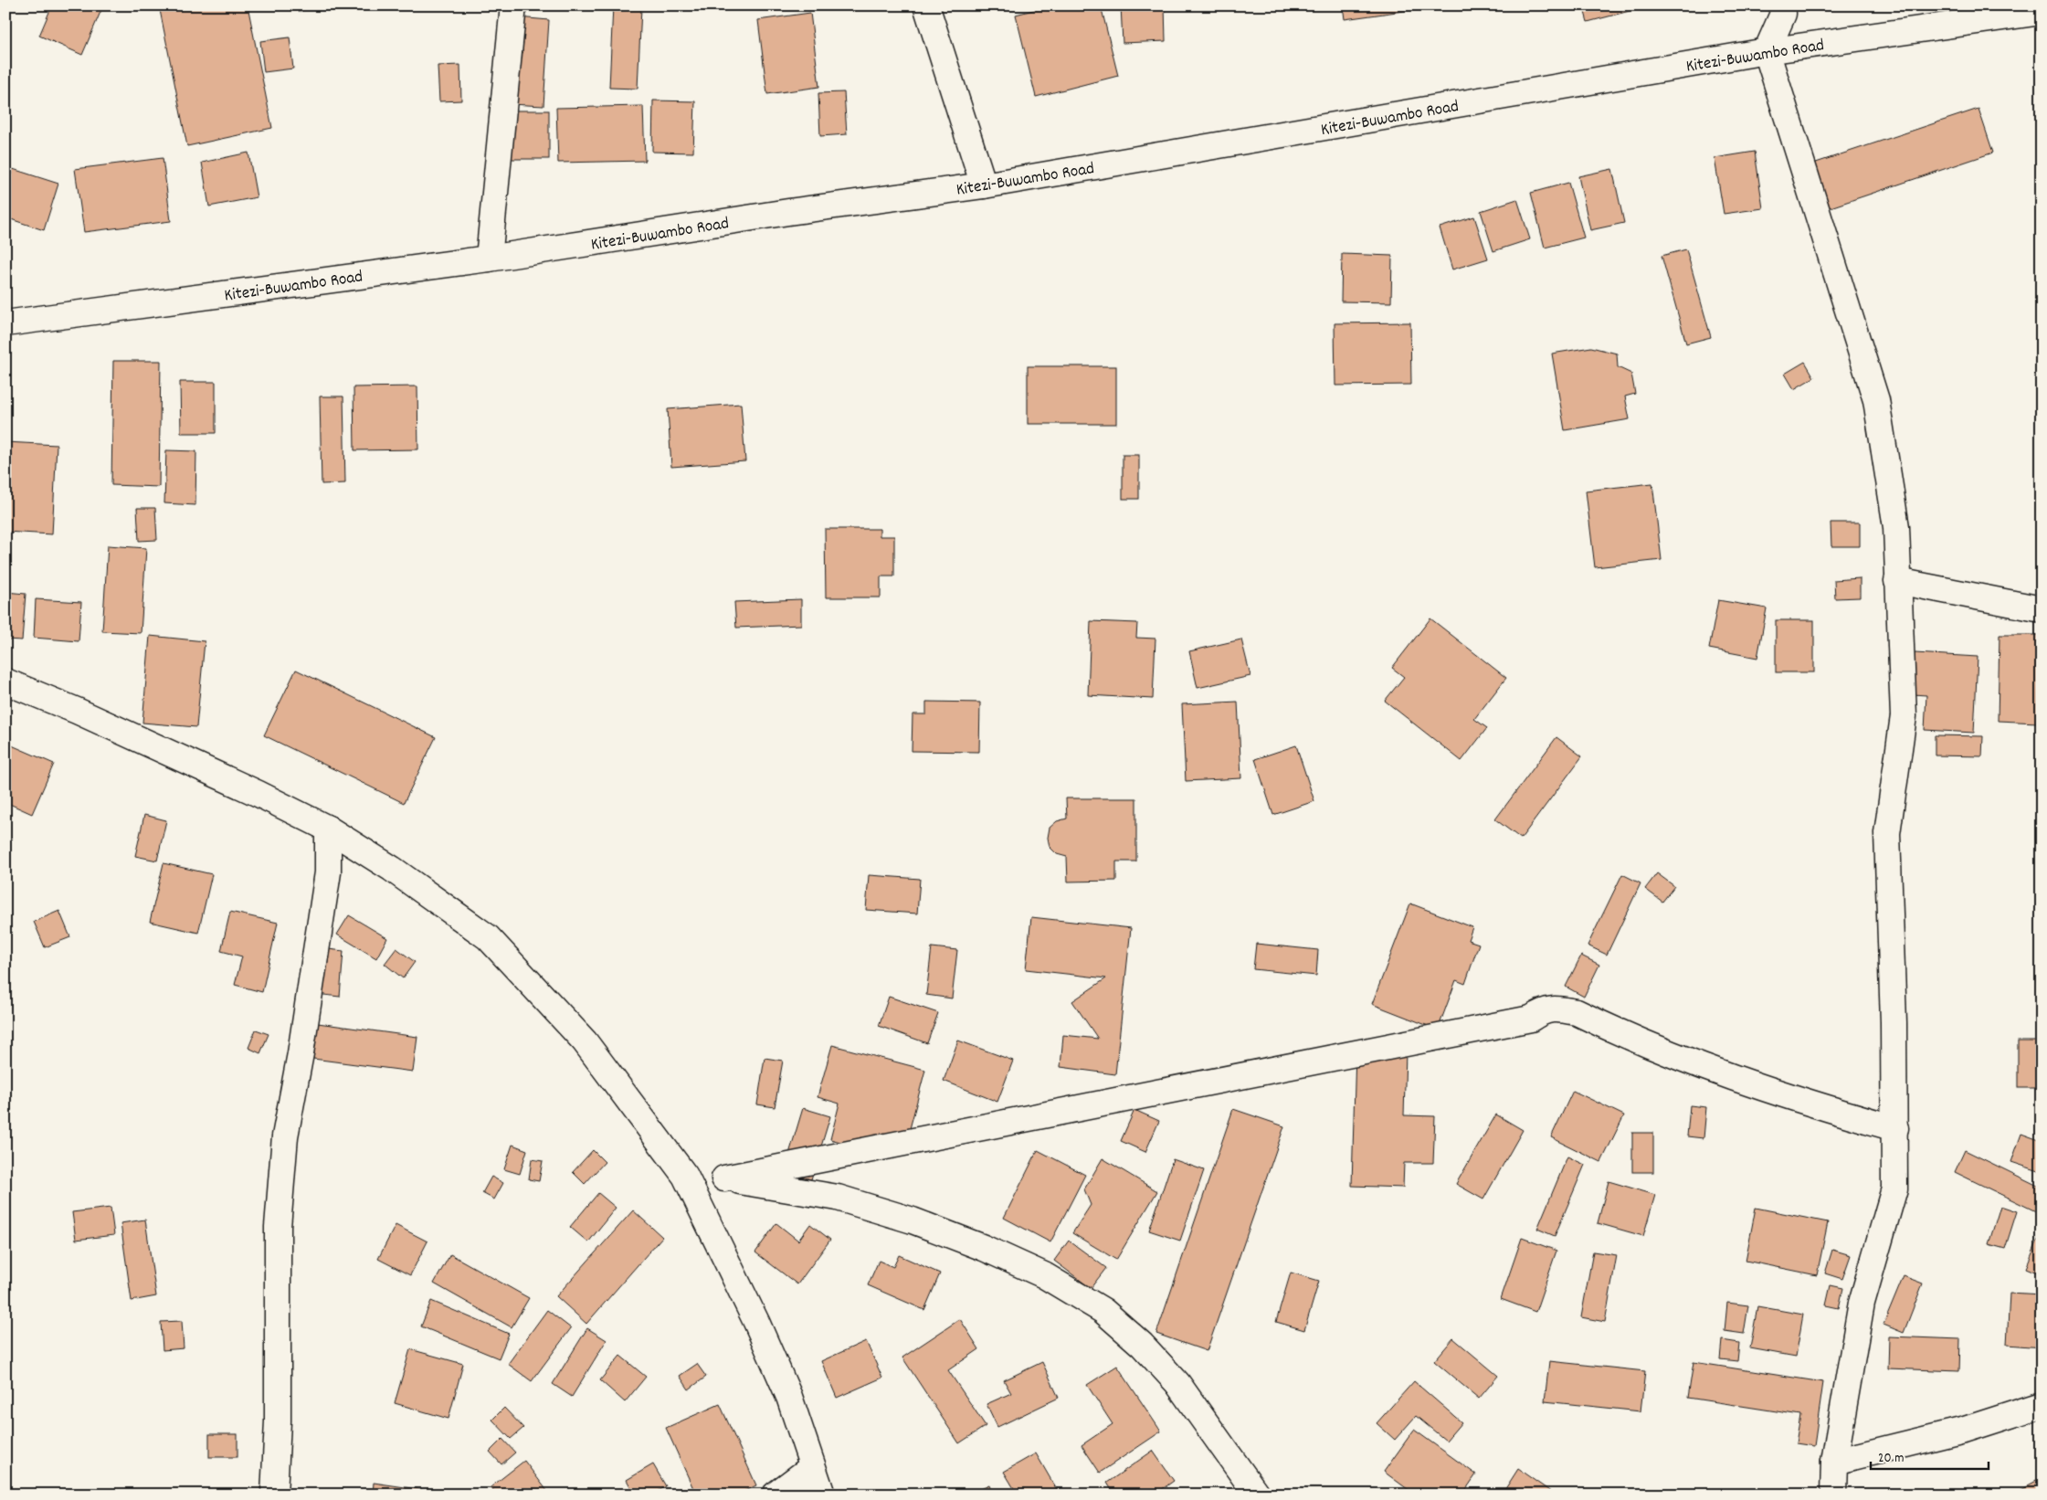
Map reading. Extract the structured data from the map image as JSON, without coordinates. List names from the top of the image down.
{
  "streets": {
    "street": ["Kitezi-Buwambo Road"]
  },
  "scale_bar": "20 m"
}
